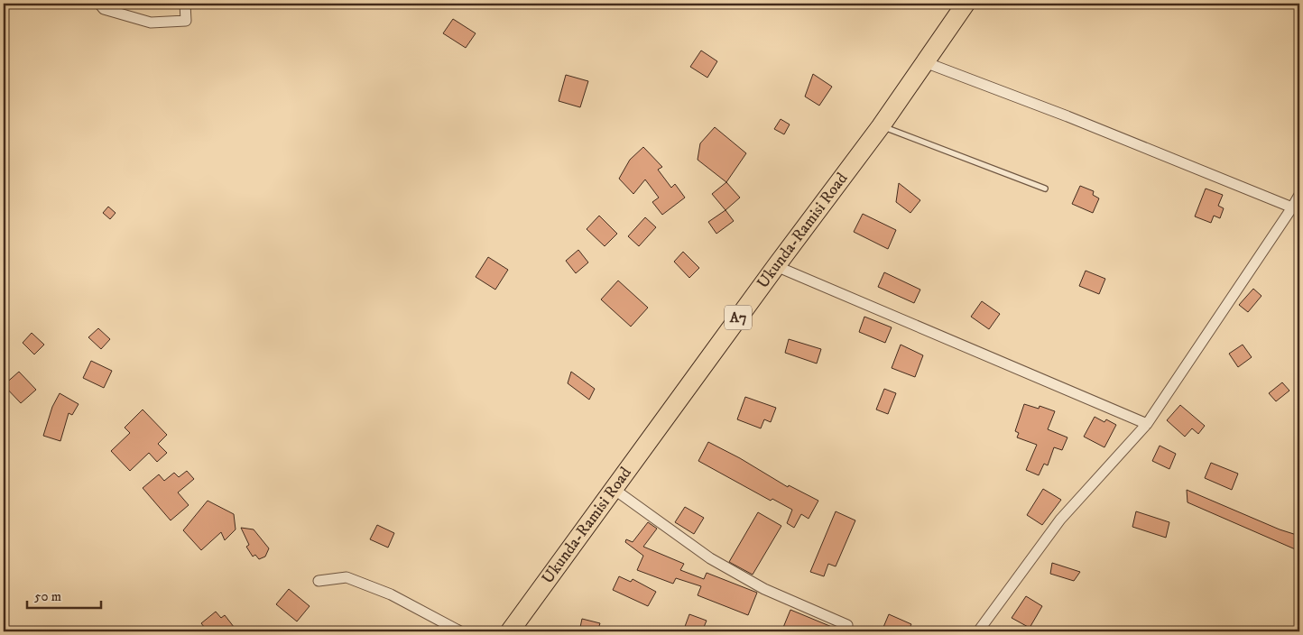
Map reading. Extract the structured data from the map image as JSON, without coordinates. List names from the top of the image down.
{
  "streets": {
    "highway": ["Ukunda-Ramisi Road", "A7"]
  },
  "scale_bar": "50 m"
}
